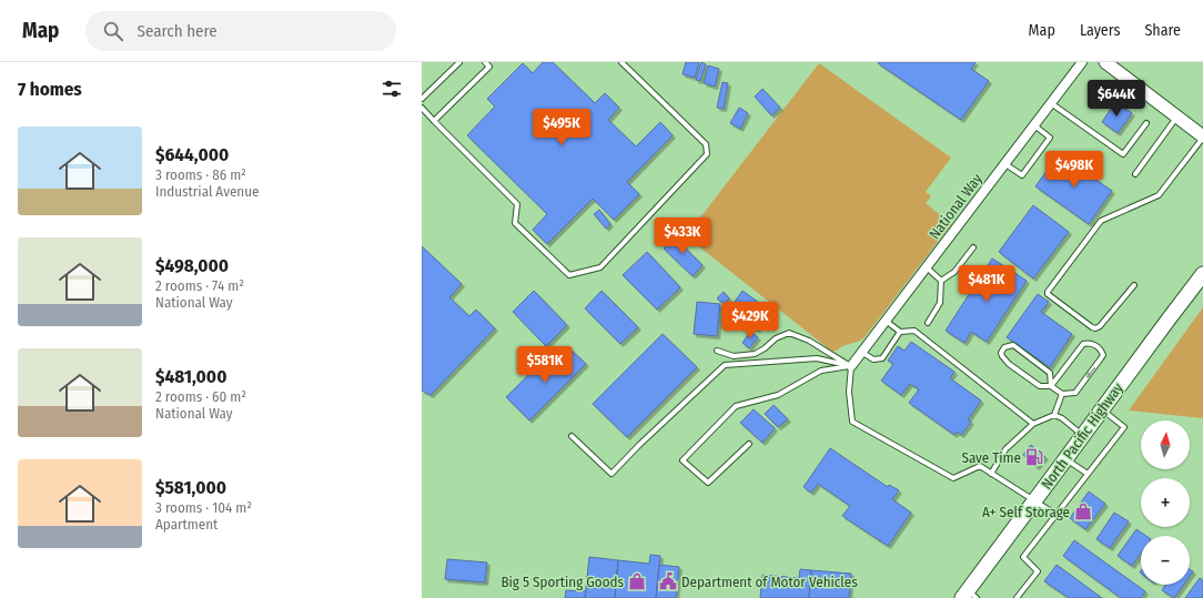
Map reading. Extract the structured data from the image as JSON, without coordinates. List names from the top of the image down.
{
  "streets": {
    "main road": ["North Pacific Highway"],
    "street": ["National Way"]
  },
  "places": {
    "fuel station": ["Save Time"],
    "shop": ["A+ Self Storage", "Big 5 Sporting Goods"],
    "public building": ["Department of Motor Vehicles"]
  },
  "north": "top",
  "page": {
    "header": "Map",
    "search": "Search here",
    "nav": ["Map", "Layers", "Share"],
    "heading": "7 homes",
    "price": [
      "$644K",
      "$495K",
      "$498K",
      "$433K",
      "$481K",
      "$429K",
      "$581K"
    ],
    "list": [
      {
        "name": "$644,000",
        "note": "3 rooms · 86 m² · Industrial Avenue"
      },
      {
        "name": "$498,000",
        "note": "2 rooms · 74 m² · National Way"
      },
      {
        "name": "$481,000",
        "note": "2 rooms · 60 m² · National Way"
      },
      {
        "name": "$581,000",
        "note": "3 rooms · 104 m² · Apartment"
      }
    ],
    "map_buttons": ["+", "−"]
  }
}
